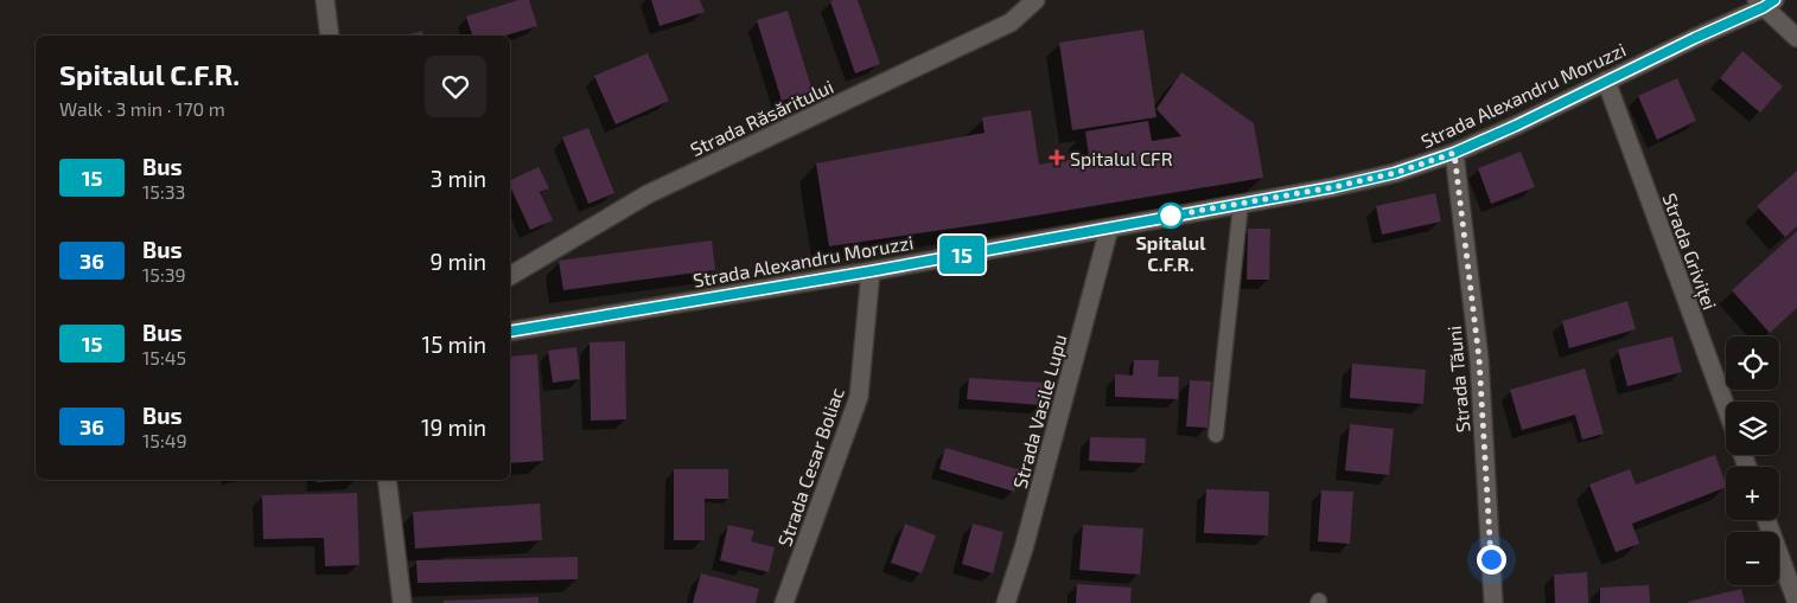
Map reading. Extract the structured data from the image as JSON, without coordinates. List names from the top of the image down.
{
  "streets": {
    "street": [
      "Strada Alexandru Moruzzi",
      "Strada Răsăritului",
      "Strada Griviței",
      "Strada Tăuni",
      "Strada Vasile Lupu",
      "Strada Cesar Boliac"
    ]
  },
  "crossings": [
    ["Strada Alexandru Moruzzi", "Strada Griviței"],
    ["Strada Alexandru Moruzzi", "Strada Tăuni"],
    ["Strada Alexandru Moruzzi", "Strada Vasile Lupu"],
    ["Strada Alexandru Moruzzi", "Strada Cesar Boliac"]
  ],
  "places": {
    "health": ["Spitalul CFR"],
    "other": ["Spitalul C.F.R."]
  },
  "lines": ["bus line 15"],
  "page": {
    "on_map": "15",
    "heading": ["Spitalul C.F.R.", "Walk · 3 min · 170 m"],
    "list": [
      {
        "mark": "15",
        "name": "Bus",
        "note": "15:33",
        "value": "3 min"
      },
      {
        "mark": "36",
        "name": "Bus",
        "note": "15:39",
        "value": "9 min"
      },
      {
        "mark": "15",
        "name": "Bus",
        "note": "15:45",
        "value": "15 min"
      },
      {
        "mark": "36",
        "name": "Bus",
        "note": "15:49",
        "value": "19 min"
      }
    ],
    "map_buttons": ["+", "−"]
  }
}
